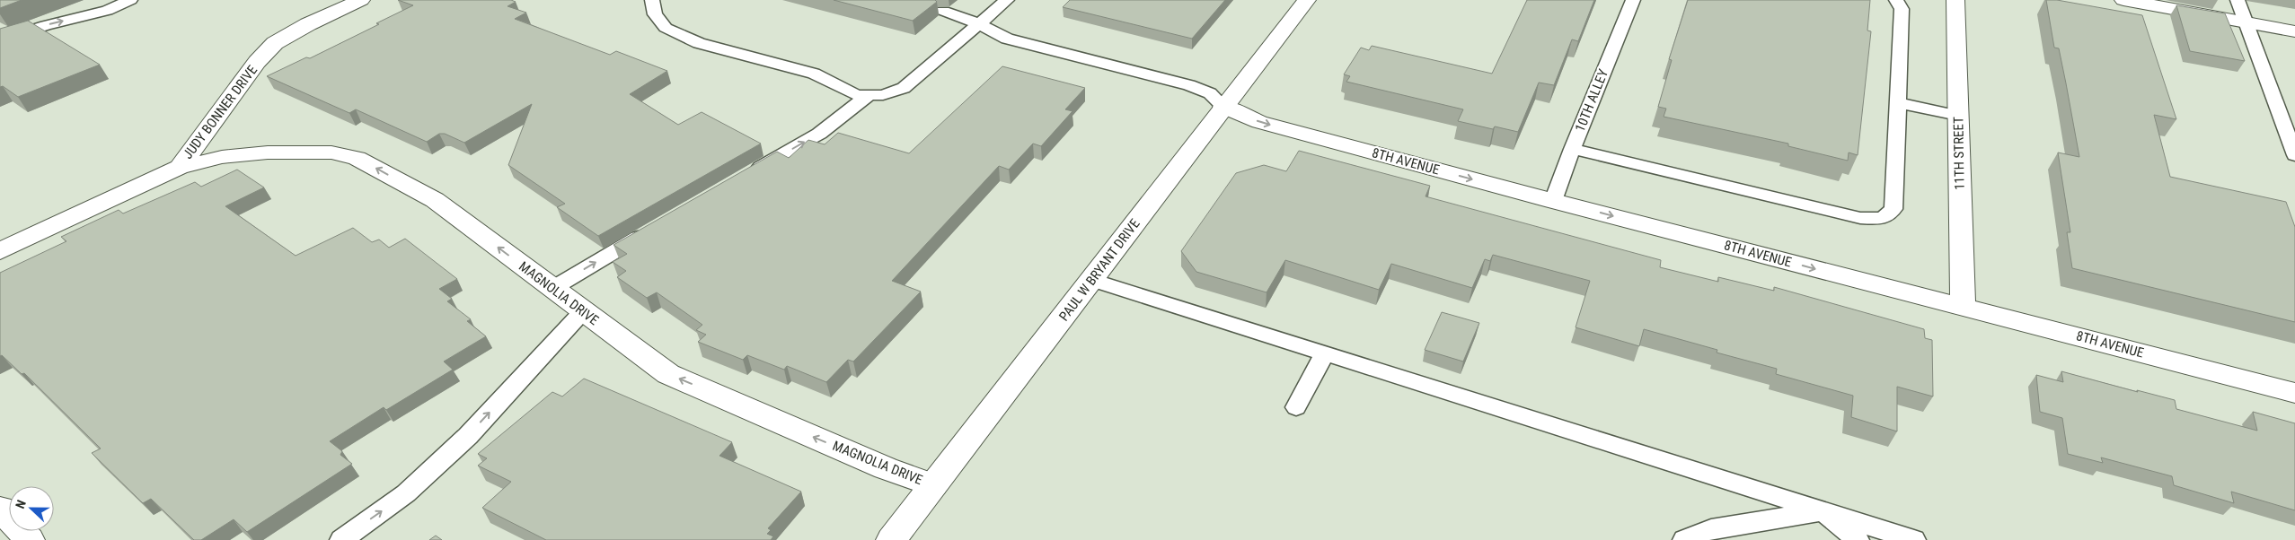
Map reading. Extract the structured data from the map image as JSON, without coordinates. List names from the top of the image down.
{
  "streets": {
    "street": [
      "JUDY BONNER DRIVE",
      "11TH STREET",
      "8TH AVENUE",
      "PAUL W BRYANT DRIVE",
      "MAGNOLIA DRIVE"
    ],
    "lane": ["10TH ALLEY"]
  },
  "crossings": [
    ["10TH ALLEY", "8TH AVENUE"],
    ["JUDY BONNER DRIVE", "MAGNOLIA DRIVE"],
    ["11TH STREET", "8TH AVENUE"],
    ["8TH AVENUE", "PAUL W BRYANT DRIVE"],
    ["PAUL W BRYANT DRIVE", "MAGNOLIA DRIVE"]
  ],
  "one_way": ["8TH AVENUE", "MAGNOLIA DRIVE"],
  "north": "left"
}
